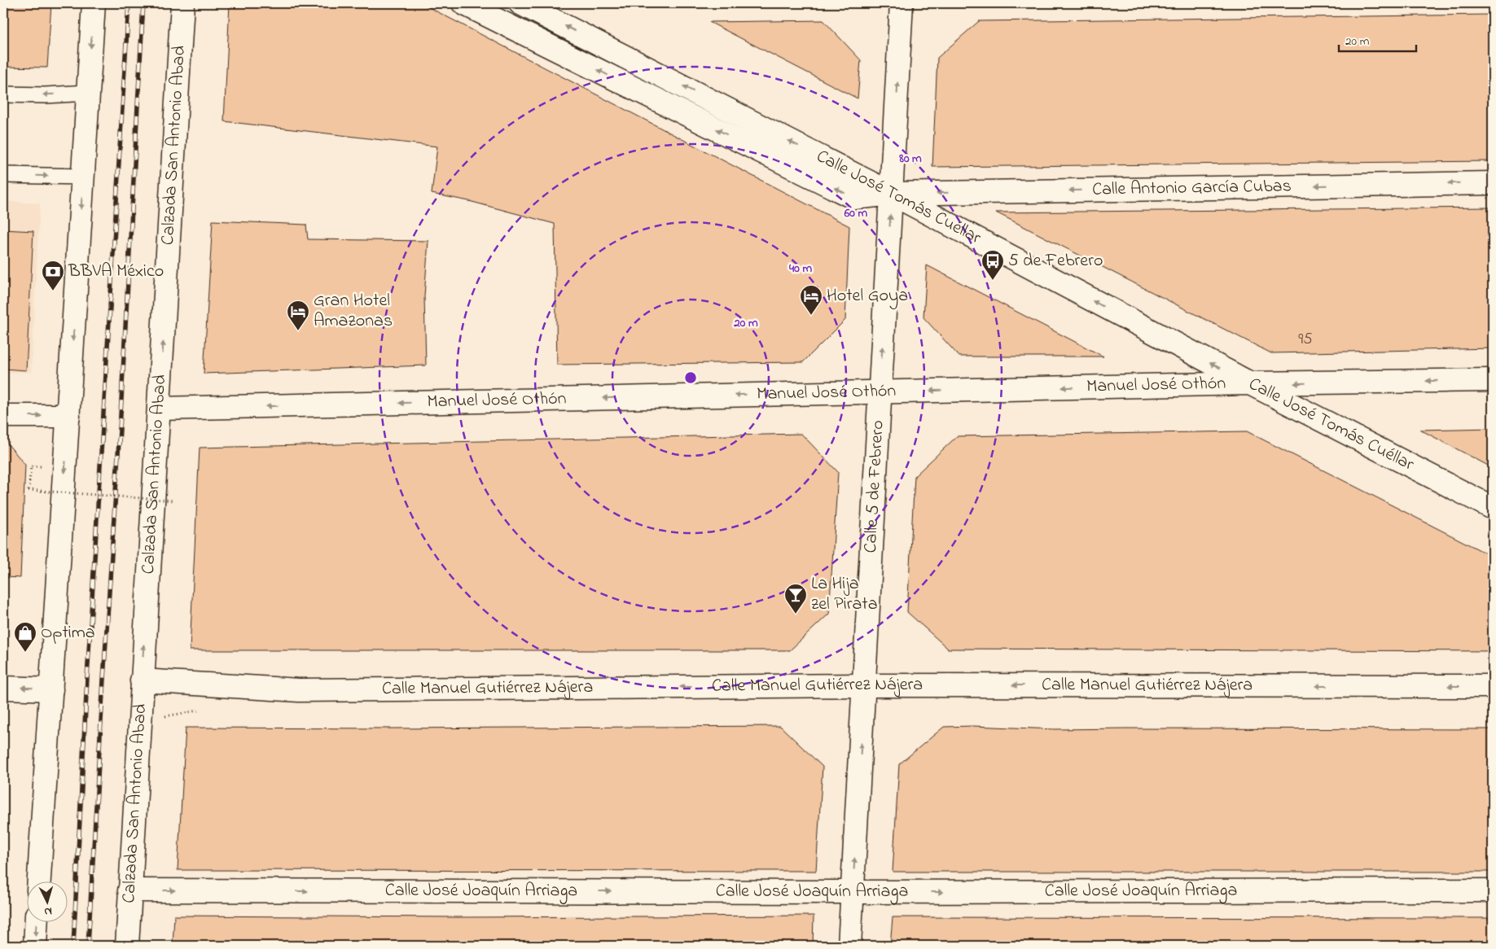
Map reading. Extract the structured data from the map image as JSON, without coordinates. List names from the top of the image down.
{
  "streets": {
    "main road": [
      "Calzada San Antonio Abad",
      "Calle Antonio García Cubas",
      "Calle José Tomás Cuéllar",
      "Manuel José Othón",
      "Calle 5 de Febrero",
      "Calle Manuel Gutiérrez Nájera",
      "Calle José Joaquín Arriaga"
    ]
  },
  "crossings": [
    ["Calzada San Antonio Abad", "Manuel José Othón"],
    ["Calzada San Antonio Abad", "Calle Manuel Gutiérrez Nájera"],
    ["Calzada San Antonio Abad", "Calle José Joaquín Arriaga"],
    ["Calle Antonio García Cubas", "Calle José Tomás Cuéllar"],
    ["Calle Antonio García Cubas", "Calle 5 de Febrero"],
    ["Calle José Tomás Cuéllar", "Manuel José Othón"],
    ["Calle José Tomás Cuéllar", "Calle 5 de Febrero"],
    ["Manuel José Othón", "Calle 5 de Febrero"],
    ["Calle 5 de Febrero", "Calle Manuel Gutiérrez Nájera"],
    ["Calle 5 de Febrero", "Calle José Joaquín Arriaga"]
  ],
  "one_way": [
    "Calle Antonio García Cubas",
    "Calle José Tomás Cuéllar",
    "Manuel José Othón",
    "Calle 5 de Febrero",
    "Calle Manuel Gutiérrez Nájera",
    "Calle José Joaquín Arriaga"
  ],
  "places": {
    "bus stop": ["5 de Febrero"],
    "bank": ["BBVA México"],
    "hotel": ["Hotel Goya", "Gran Hotel Amazonas"],
    "bar": ["La Hija zel Pirata"],
    "shop": ["Optima"]
  },
  "house_numbers": ["95"],
  "scale_bar": "20 m",
  "north": "bottom",
  "rings": [
    "80 m",
    "60 m",
    "40 m",
    "20 m"
  ]
}
